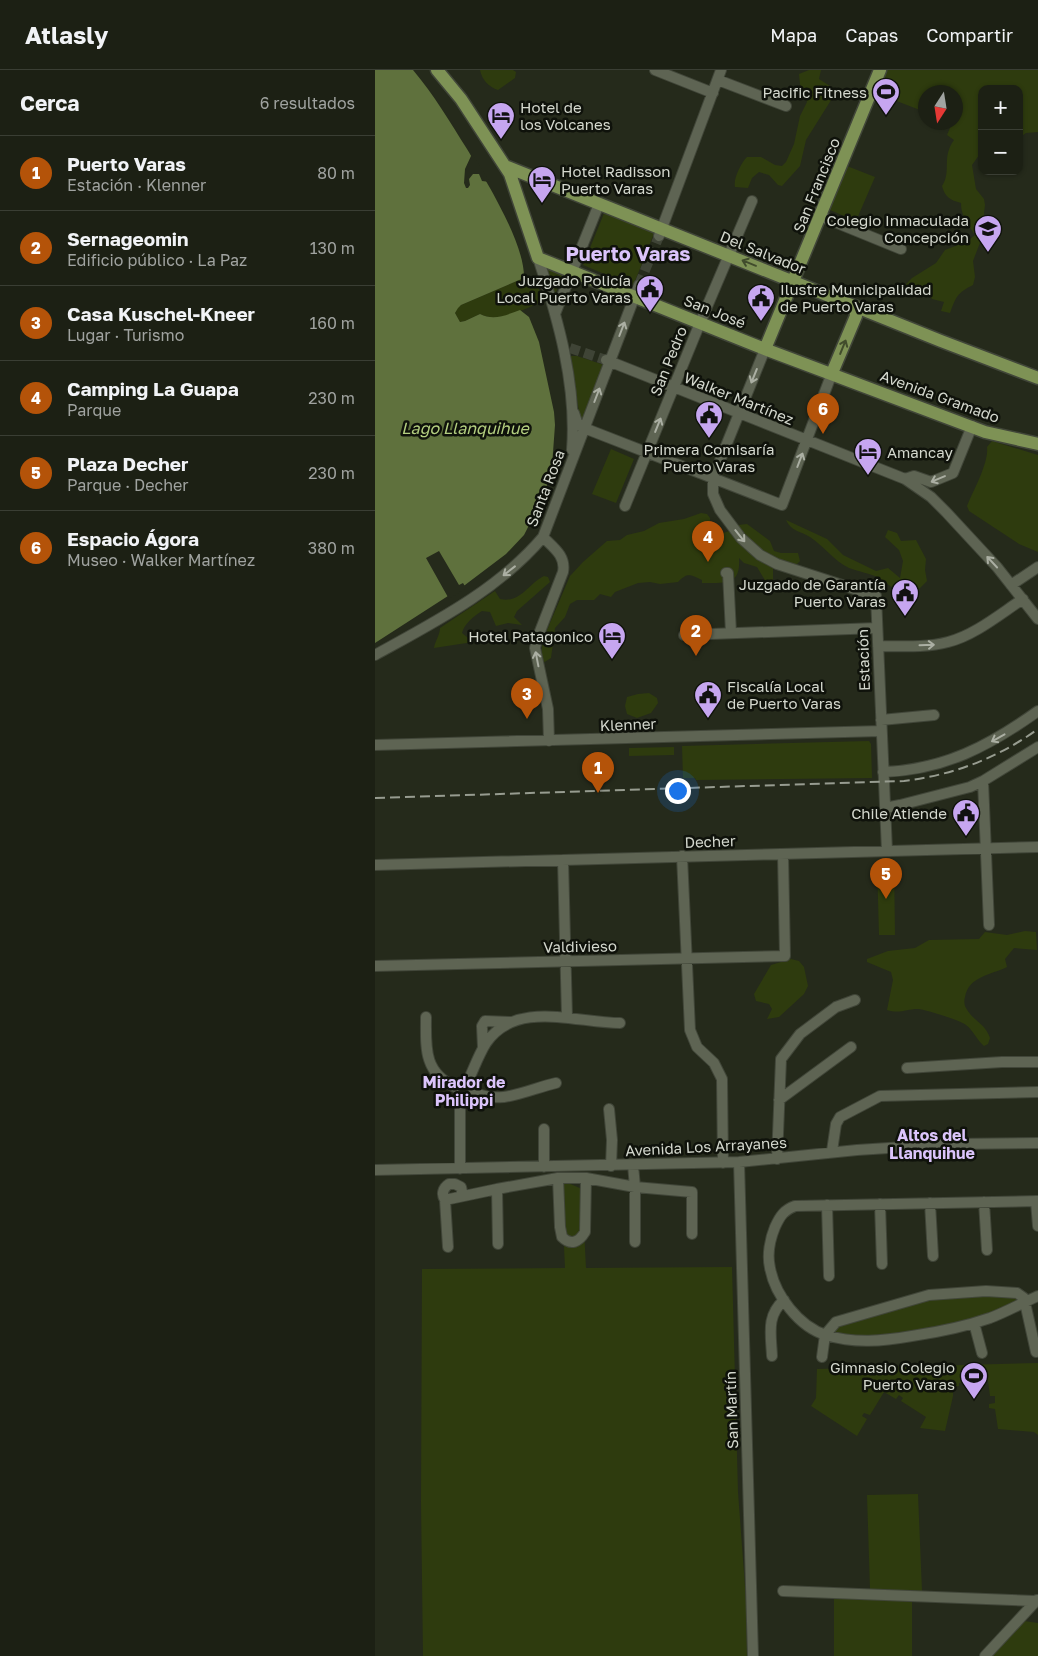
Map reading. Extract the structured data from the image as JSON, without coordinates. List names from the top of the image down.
{
  "streets": {
    "main road": [
      "San Francisco",
      "Del Salvador",
      "San José",
      "Avenida Gramado"
    ],
    "street": [
      "San Pedro",
      "Walker Martínez",
      "Santa Rosa",
      "Estación",
      "Klenner",
      "Decher",
      "Valdivieso",
      "Avenida Los Arrayanes",
      "San Martín"
    ]
  },
  "crossings": [
    ["San Francisco", "Del Salvador"],
    ["San Francisco", "San José"],
    ["San Francisco", "Walker Martínez"],
    ["San Francisco", "Estación"],
    ["Del Salvador", "San Pedro"],
    ["San José", "San Pedro"],
    ["San José", "Avenida Gramado"],
    ["San José", "Santa Rosa"],
    ["San Pedro", "Walker Martínez"],
    ["Walker Martínez", "Santa Rosa"],
    ["Estación", "Klenner"],
    ["Estación", "Decher"],
    ["Decher", "Valdivieso"],
    ["Avenida Los Arrayanes", "San Martín"]
  ],
  "one_way": ["Estación"],
  "districts": ["Puerto Varas", "Mirador de Philippi", "Altos del Llanquihue"],
  "water": ["Lago Llanquihue"],
  "places": {
    "sports": ["Pacific Fitness", "Gimnasio Colegio Puerto Varas"],
    "hotel": [
      "Hotel de los Volcanes",
      "Hotel Radisson Puerto Varas",
      "Amancay",
      "Hotel Patagonico"
    ],
    "school or university": ["Colegio Inmaculada Concepción"],
    "public building": [
      "Juzgado Policía Local Puerto Varas",
      "Ilustre Municipalidad de Puerto Varas",
      "Primera Comisaría Puerto Varas",
      "Juzgado de Garantía Puerto Varas",
      "Fiscalía Local de Puerto Varas",
      "Chile Atiende"
    ]
  },
  "north": "bottom",
  "page": {
    "header": "Atlasly",
    "nav": ["Mapa", "Capas", "Compartir"],
    "heading": ["Cerca", "6 resultados"],
    "map_buttons": ["+", "−"],
    "list": [
      {
        "mark": "1",
        "name": "Puerto Varas",
        "note": "Estación · Klenner",
        "value": "80 m"
      },
      {
        "mark": "2",
        "name": "Sernageomin",
        "note": "Edificio público · La Paz",
        "value": "130 m"
      },
      {
        "mark": "3",
        "name": "Casa Kuschel-Kneer",
        "note": "Lugar · Turismo",
        "value": "160 m"
      },
      {
        "mark": "4",
        "name": "Camping La Guapa",
        "note": "Parque",
        "value": "230 m"
      },
      {
        "mark": "5",
        "name": "Plaza Decher",
        "note": "Parque · Decher",
        "value": "230 m"
      },
      {
        "mark": "6",
        "name": "Espacio Ágora",
        "note": "Museo · Walker Martínez",
        "value": "380 m"
      }
    ],
    "pins": [
      "6",
      "4",
      "2",
      "3",
      "1",
      "5"
    ]
  }
}
